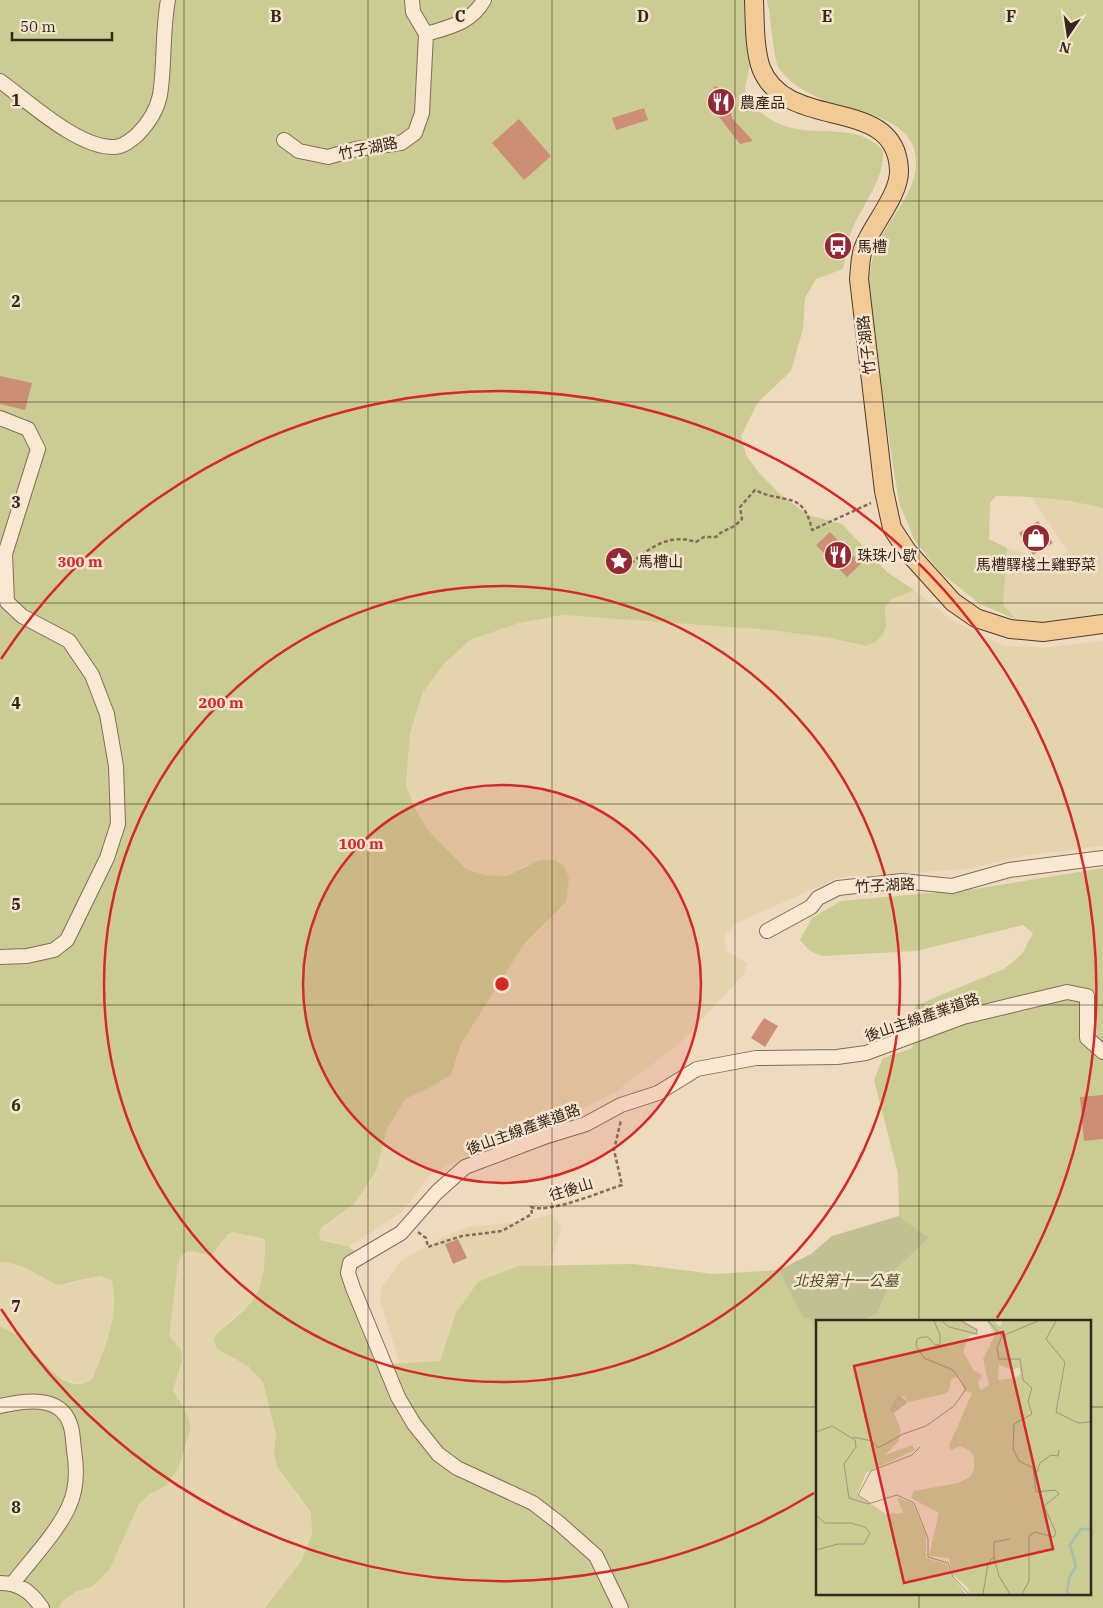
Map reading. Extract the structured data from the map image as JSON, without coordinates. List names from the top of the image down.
{
  "streets": {
    "main road": ["竹子湖路"],
    "street": ["後山主線產業道路"],
    "path": ["往後山"]
  },
  "crossings": [
    ["後山主線產業道路", "往後山"]
  ],
  "parks": ["北投第十一公墓"],
  "places": {
    "restaurant": ["農產品", "珠珠小歇"],
    "bus stop": ["馬槽"],
    "shop": ["馬槽驛棧土雞野菜"],
    "place": ["馬槽山"]
  },
  "scale_bar": "50 m",
  "north": "bottom",
  "grid": {
    "columns": [
      "B",
      "C",
      "D",
      "E",
      "F"
    ],
    "rows": [
      "1",
      "2",
      "3",
      "4",
      "5",
      "6",
      "7",
      "8"
    ]
  },
  "rings": ["300 m", "200 m", "100 m"]
}
